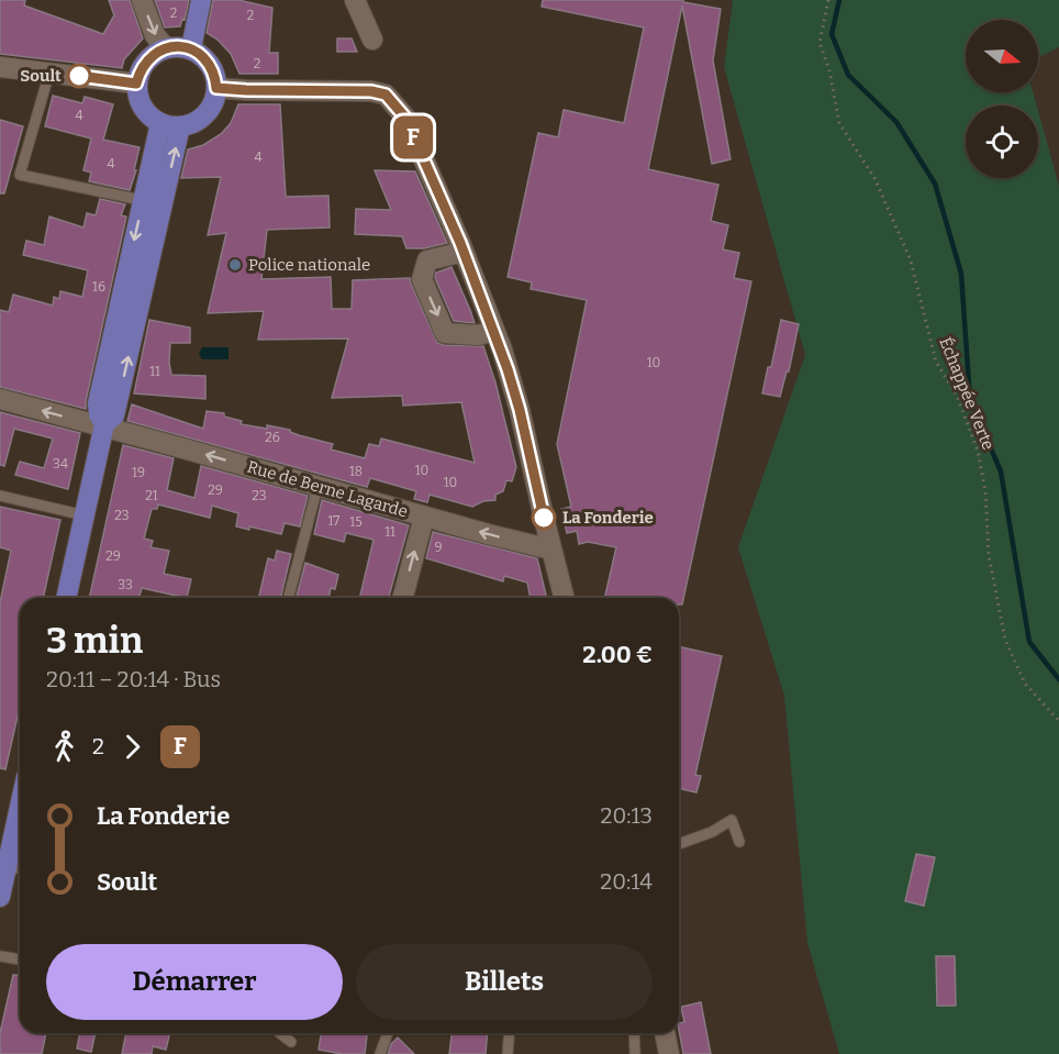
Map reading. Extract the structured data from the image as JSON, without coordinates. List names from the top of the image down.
{
  "streets": {
    "street": ["Rue de Berne Lagarde"],
    "path": ["Échappée Verte"]
  },
  "one_way": ["Rue de Berne Lagarde"],
  "places": ["Soult", "Police nationale", "La Fonderie"],
  "lines": ["bus line F"],
  "house_numbers": [
    "2",
    "2",
    "2",
    "4",
    "4",
    "4",
    "16",
    "10",
    "11",
    "26",
    "34",
    "10",
    "18",
    "19",
    "10",
    "29",
    "21",
    "23",
    "23",
    "17",
    "15",
    "11",
    "9",
    "29",
    "33"
  ],
  "north": "right",
  "page": {
    "on_map": "F",
    "heading": ["3 min", "20:11 – 20:14 · Bus", "2.00 €"],
    "legs": ["2", "F"],
    "list": [
      {
        "name": "La Fonderie",
        "value": "20:13"
      },
      {
        "name": "Soult",
        "value": "20:14"
      }
    ],
    "buttons": ["Démarrer", "Billets"]
  }
}
